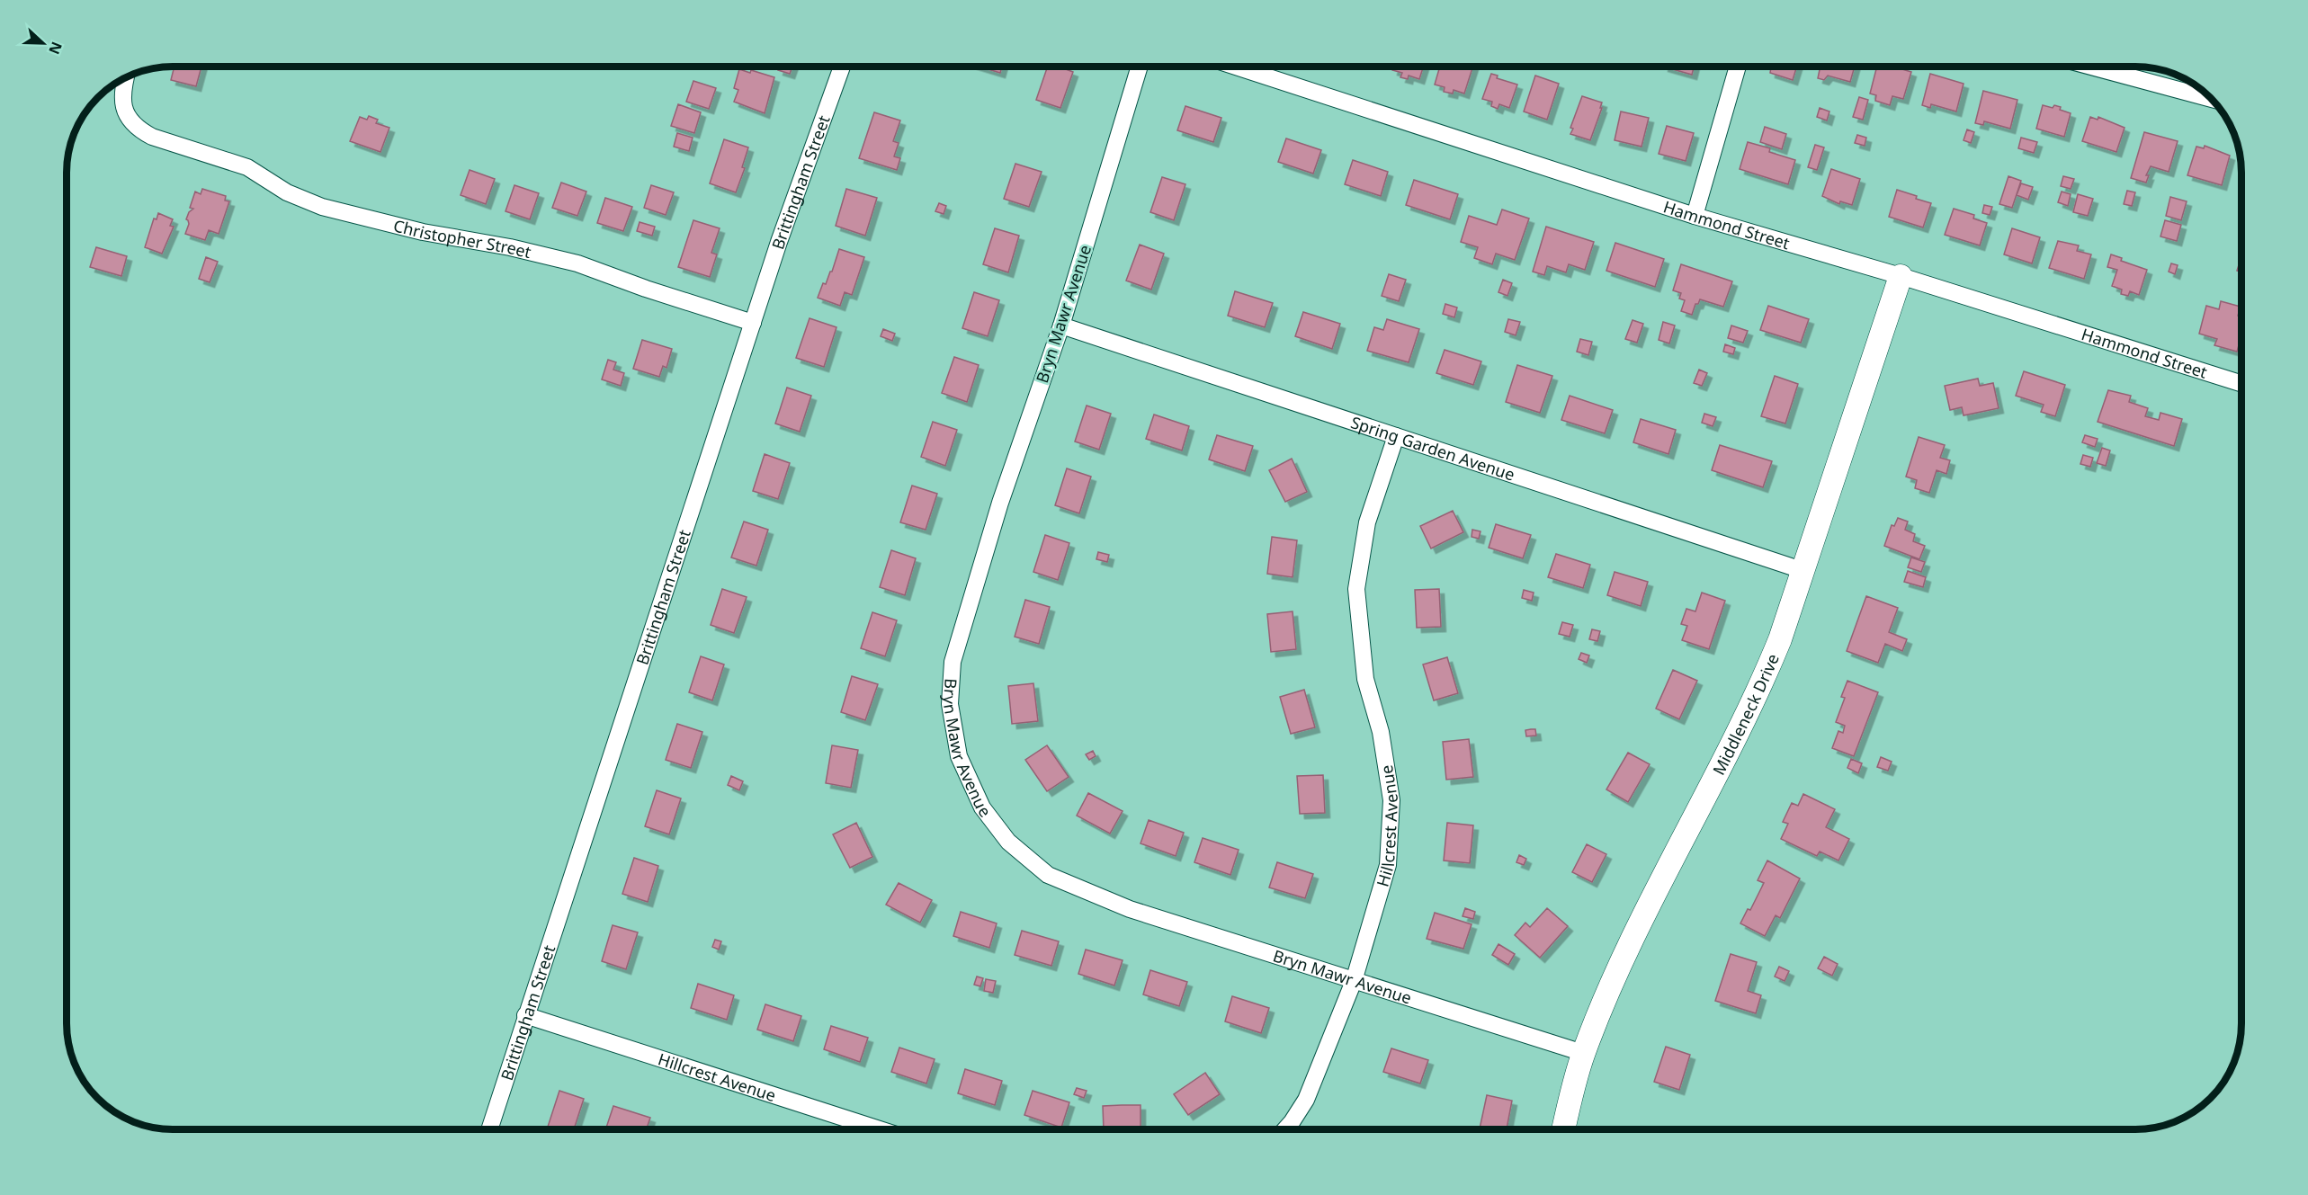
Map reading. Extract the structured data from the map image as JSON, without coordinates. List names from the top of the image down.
{
  "streets": {
    "street": [
      "Brittingham Street",
      "Hammond Street",
      "Christopher Street",
      "Bryn Mawr Avenue",
      "Spring Garden Avenue",
      "Middleneck Drive",
      "Hillcrest Avenue"
    ]
  },
  "crossings": [
    ["Brittingham Street", "Christopher Street"],
    ["Brittingham Street", "Hillcrest Avenue"],
    ["Hammond Street", "Middleneck Drive"],
    ["Bryn Mawr Avenue", "Spring Garden Avenue"],
    ["Bryn Mawr Avenue", "Middleneck Drive"],
    ["Bryn Mawr Avenue", "Hillcrest Avenue"],
    ["Spring Garden Avenue", "Middleneck Drive"],
    ["Spring Garden Avenue", "Hillcrest Avenue"]
  ],
  "north": "right"
}
